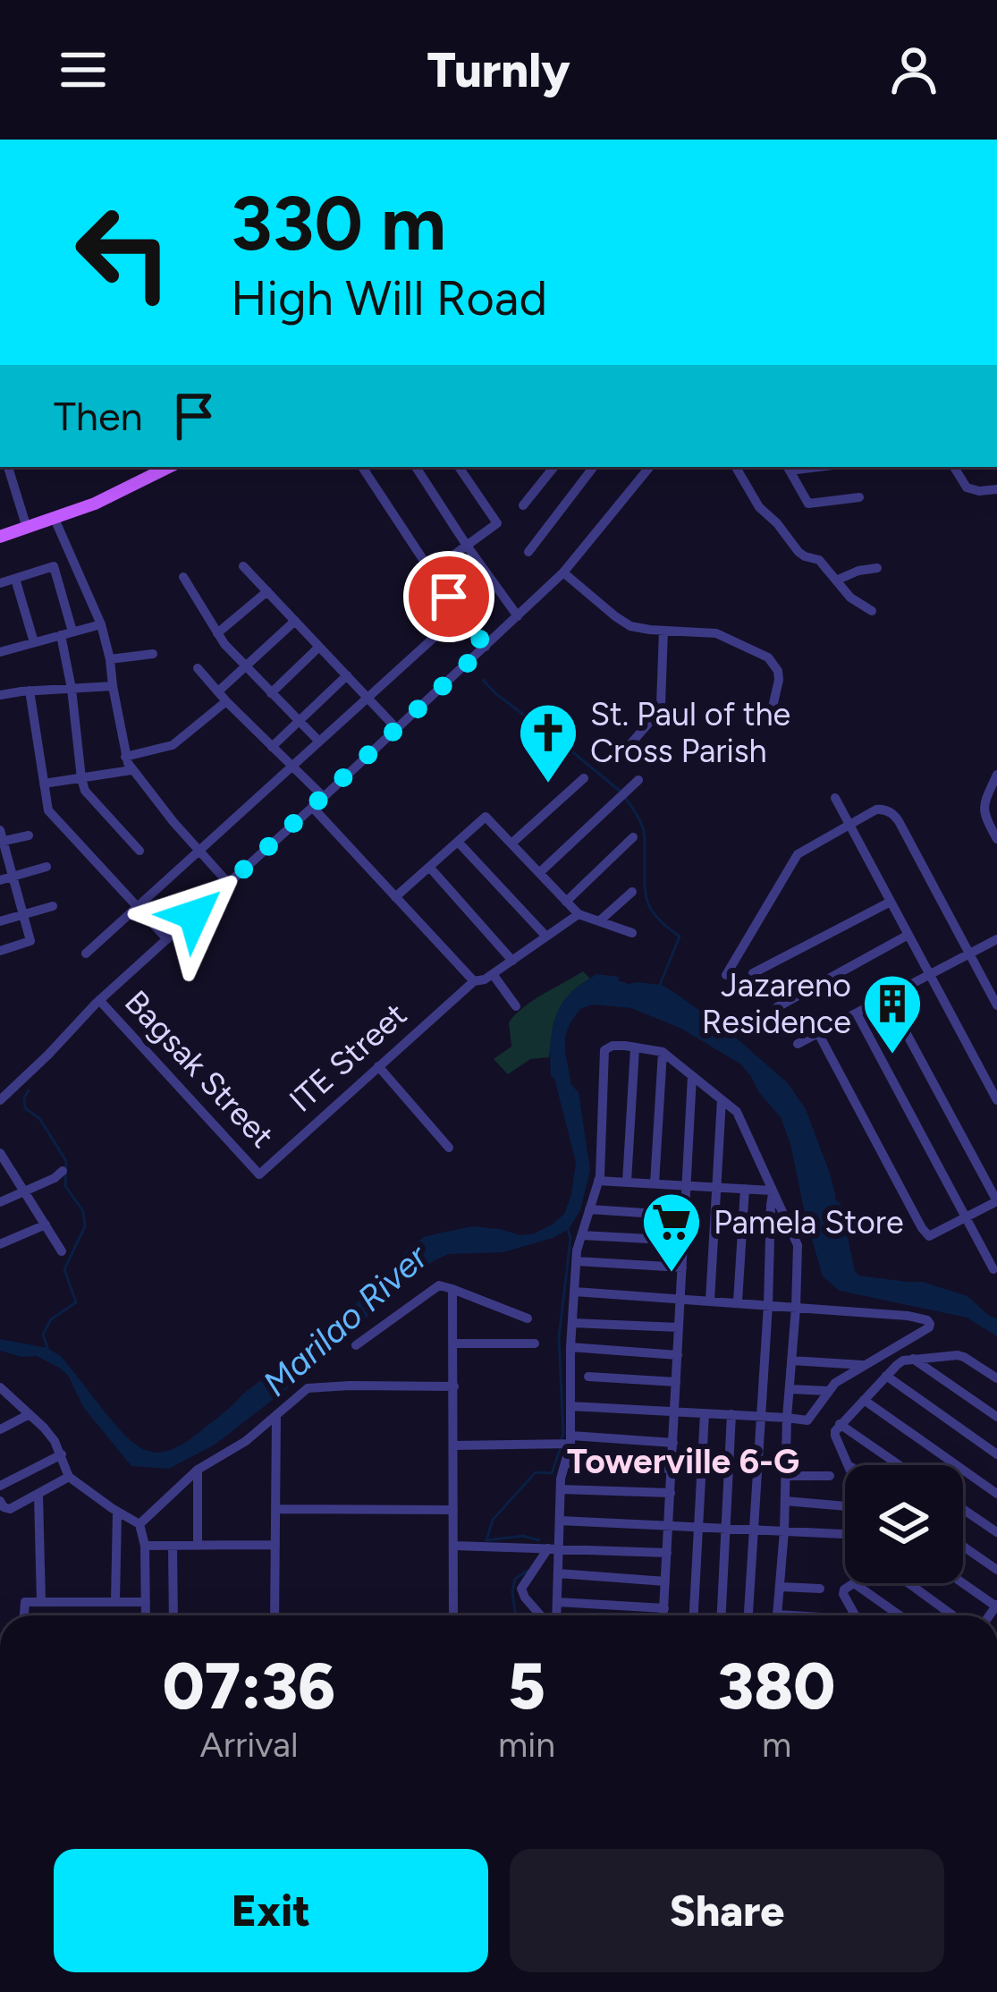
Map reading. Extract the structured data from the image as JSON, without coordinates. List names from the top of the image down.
{
  "streets": {
    "street": ["ITE Street", "Bagsak Street"]
  },
  "crossings": [
    ["ITE Street", "Bagsak Street"]
  ],
  "districts": ["Towerville 6-G"],
  "water": ["Marilao River"],
  "places": {
    "church": ["St. Paul of the Cross Parish"],
    "building": ["Jazareno Residence"],
    "supermarket": ["Pamela Store"]
  },
  "page": {
    "header": "Turnly",
    "turn": ["330 m", "High Will Road"],
    "then": "Then",
    "eta": [
      "07:36",
      "Arrival",
      "5",
      "min",
      "380",
      "m"
    ],
    "buttons": ["Exit", "Share"]
  }
}
